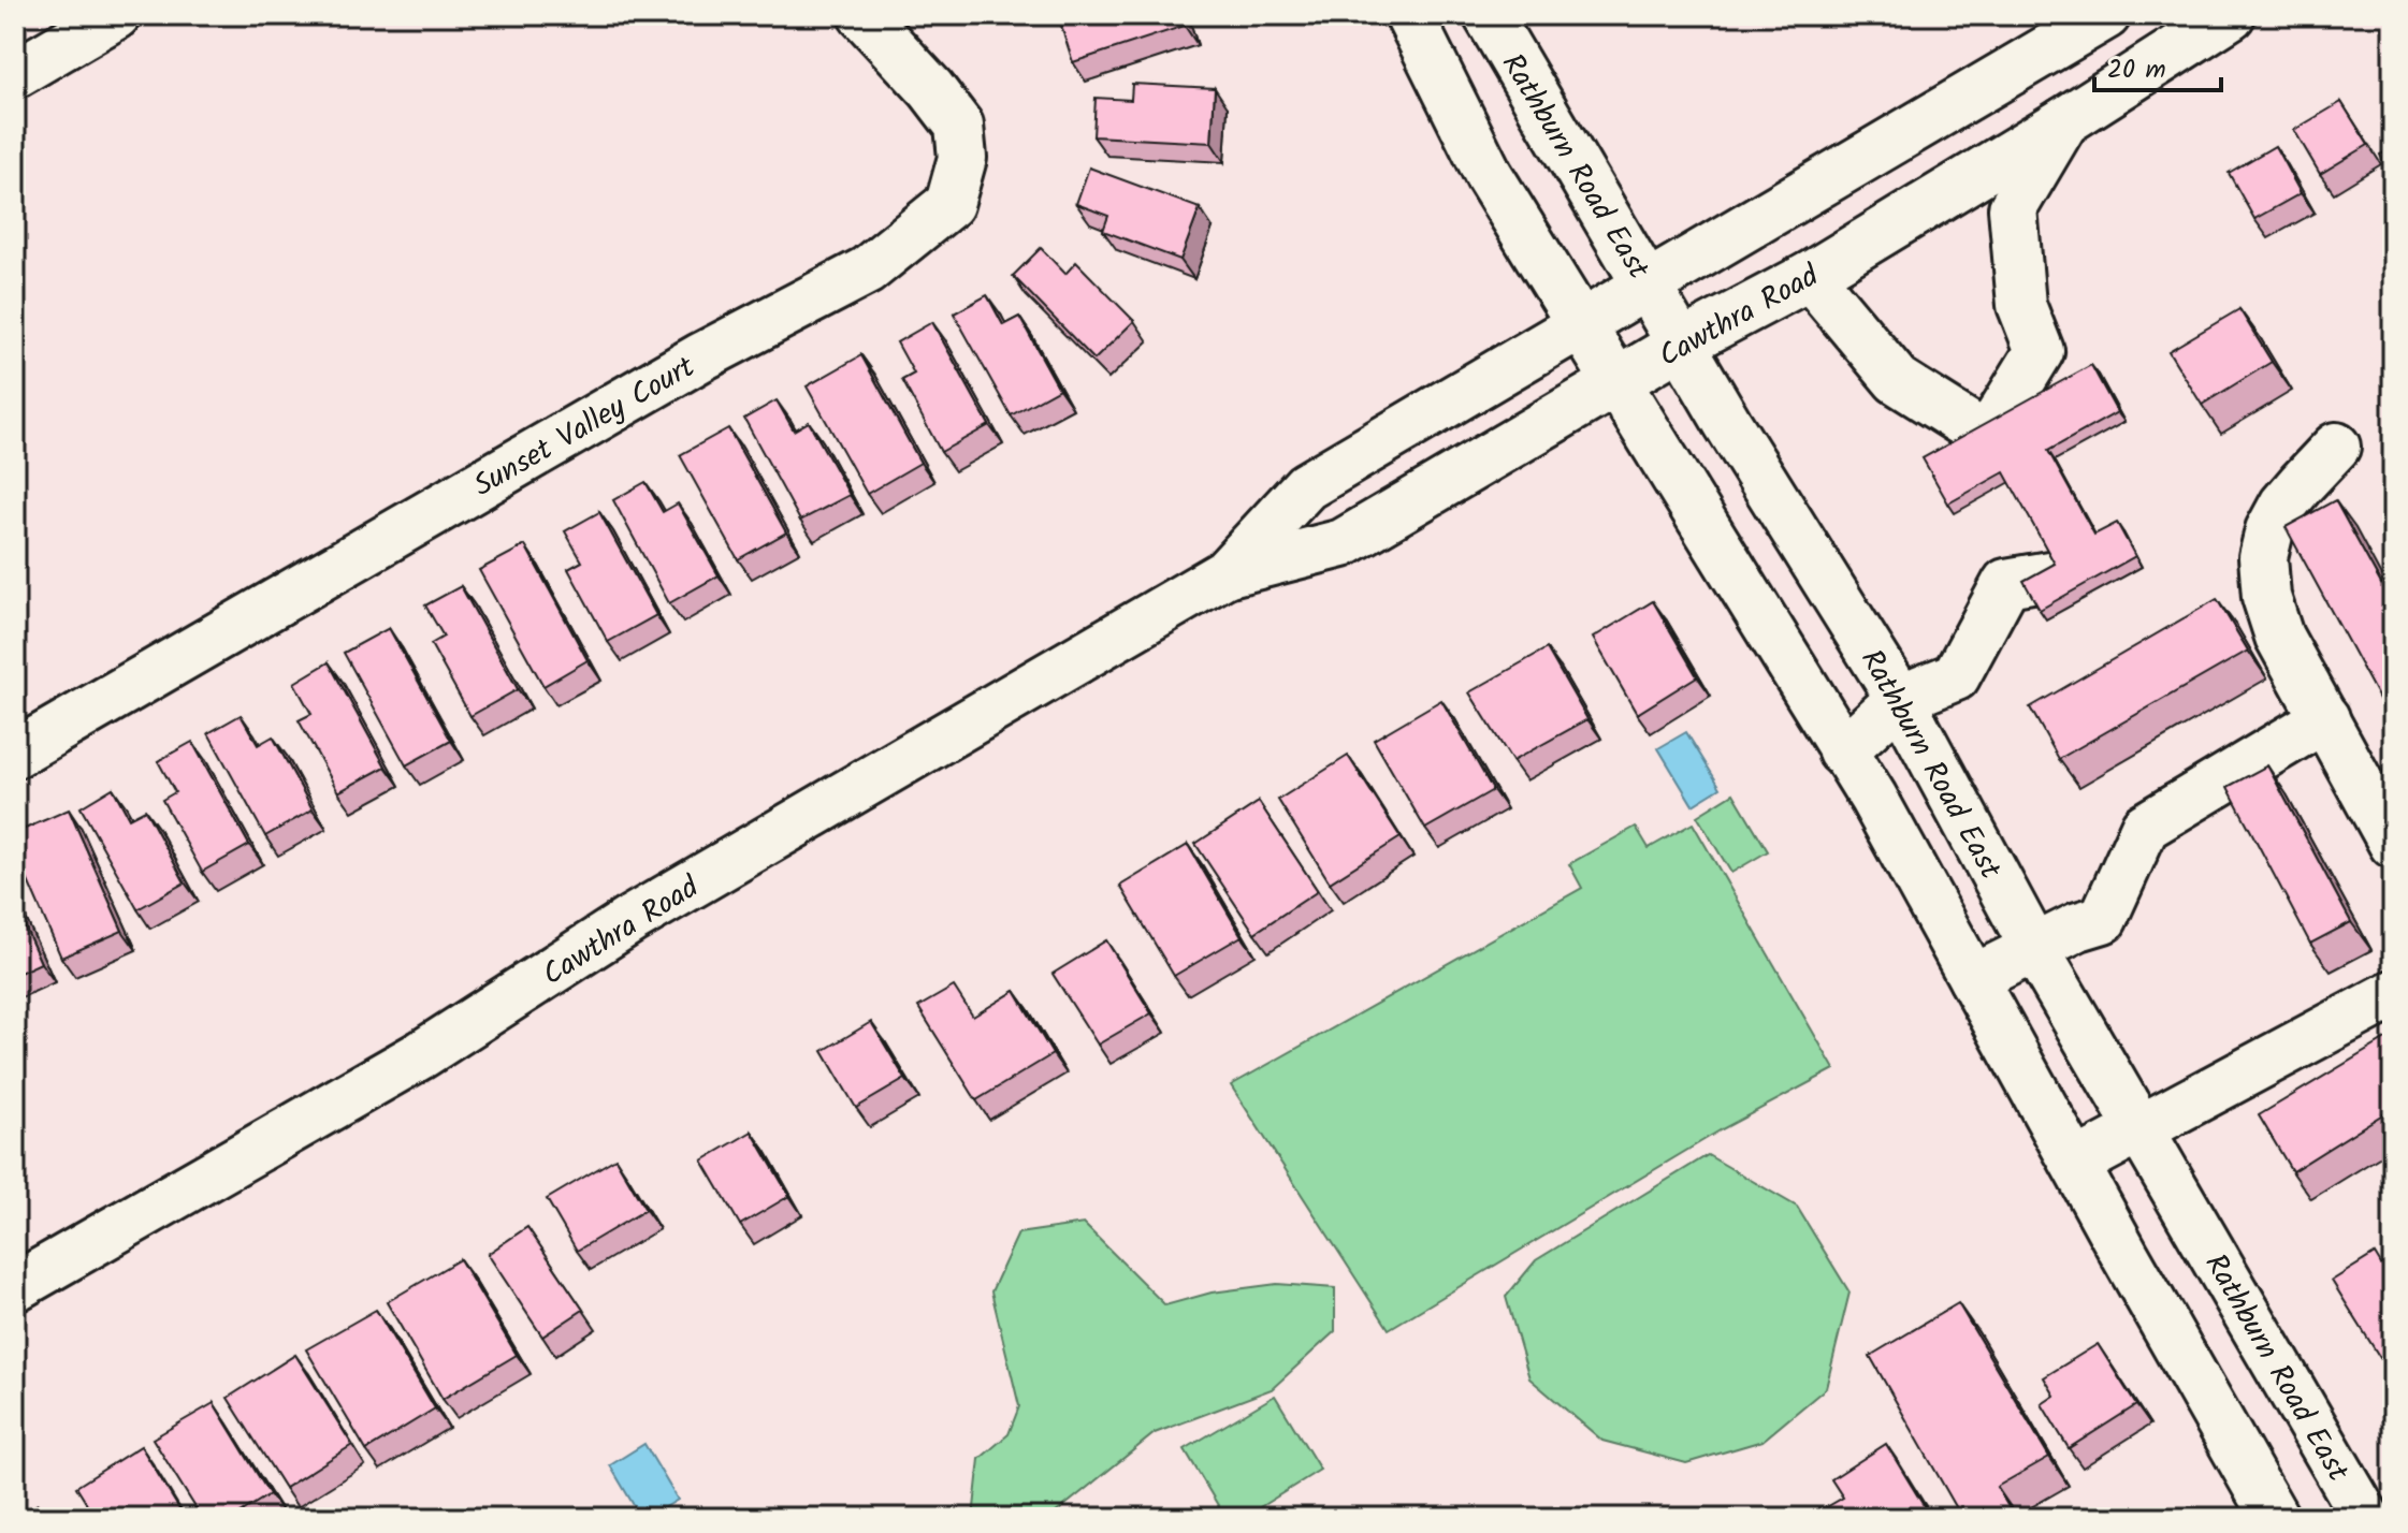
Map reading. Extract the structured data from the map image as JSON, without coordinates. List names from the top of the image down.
{
  "streets": {
    "street": ["Rathburn Road East", "Cawthra Road", "Sunset Valley Court"]
  },
  "crossings": [
    ["Rathburn Road East", "Cawthra Road"]
  ],
  "scale_bar": "20 m"
}
